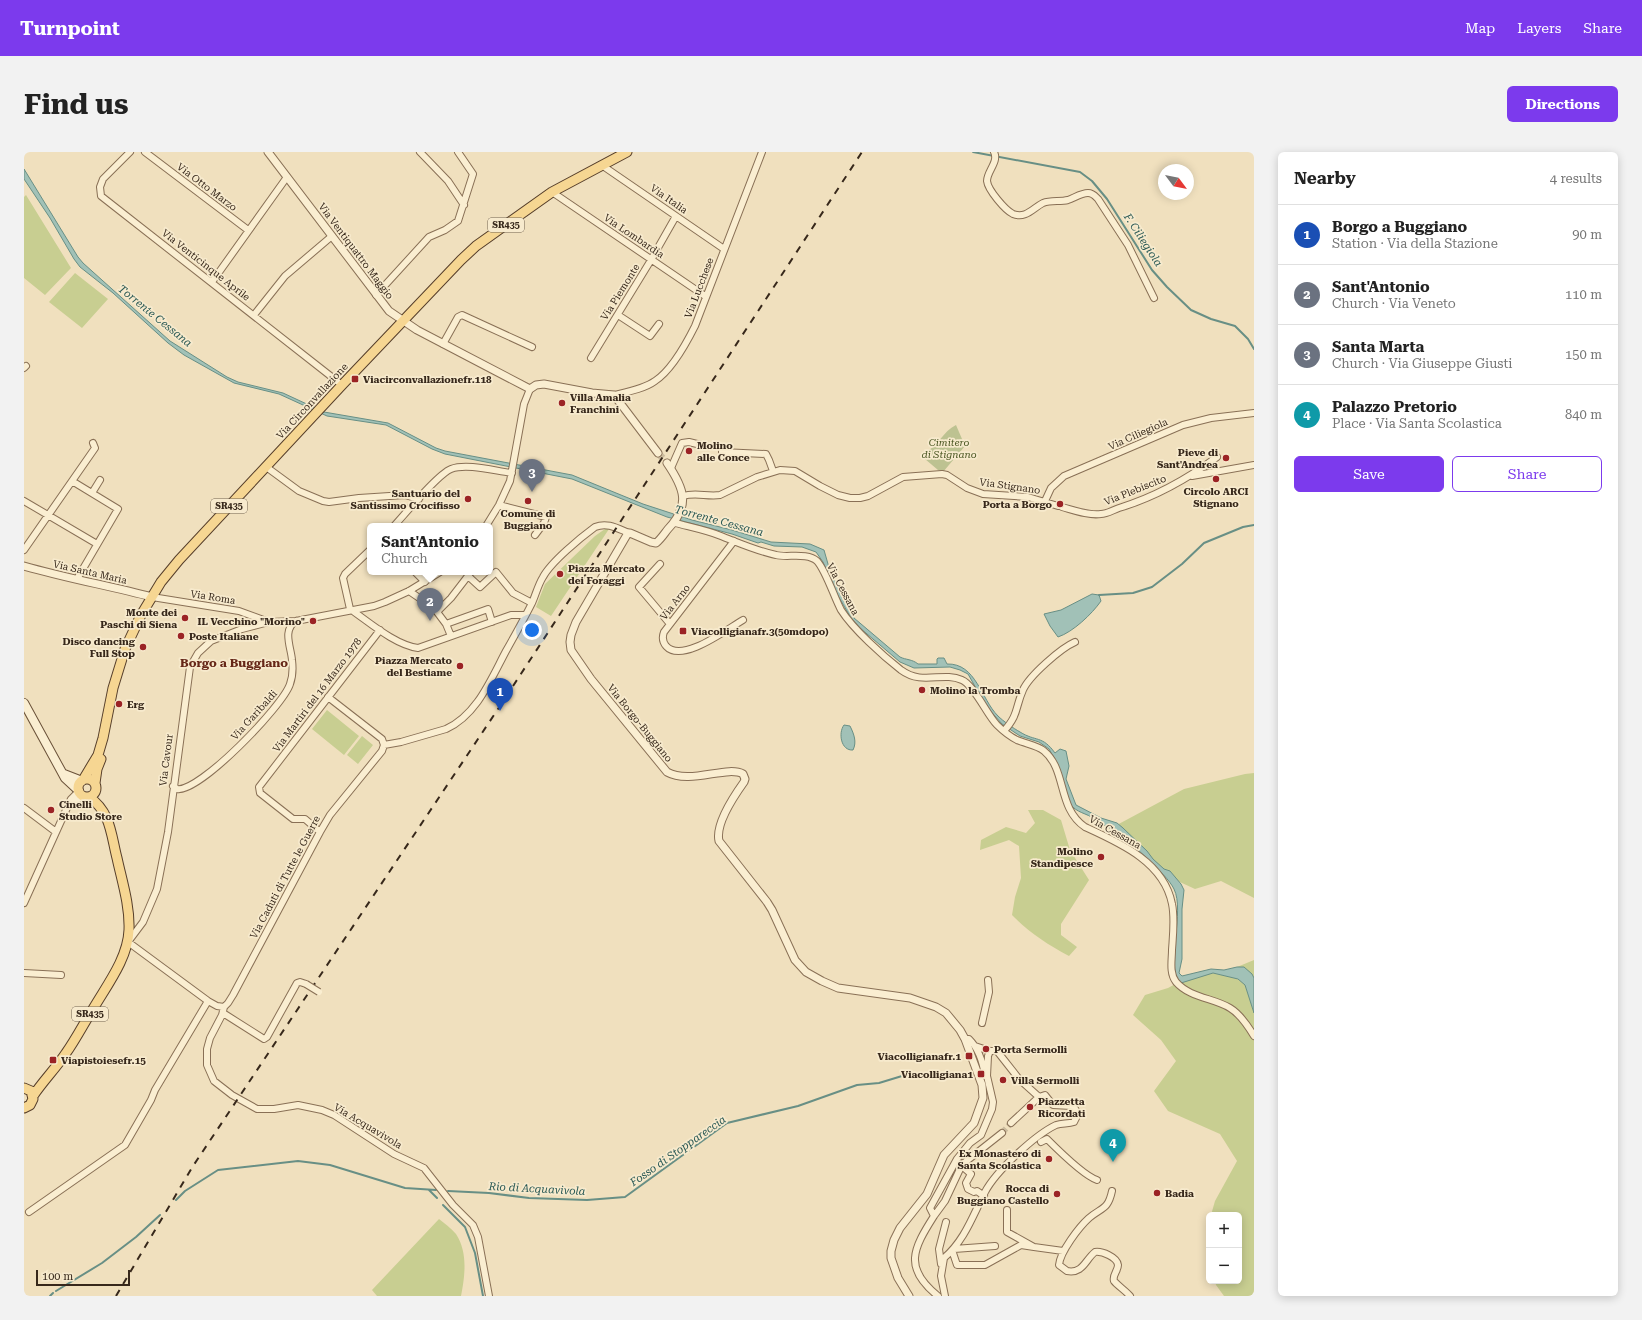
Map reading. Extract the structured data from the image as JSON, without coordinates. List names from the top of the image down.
{
  "streets": {
    "main road": ["SR435", "Via Circonvallazione"],
    "street": [
      "Via Otto Marzo",
      "Via Italia",
      "Via Lombardia",
      "Via Ventiquattro Maggio",
      "Via Venticinque Aprile",
      "Via Lucchese",
      "Via Piemonte",
      "Via Ciliegiola",
      "Via Stignano",
      "Via Plebiscito",
      "Via Santa Maria",
      "Via Cessana",
      "Via Roma",
      "Via Arno",
      "Via Martiri del 16 Marzo 1978",
      "Via Garibaldi",
      "Via Borgo-Buggiano",
      "Via Cavour",
      "Via Caduti di Tutte le Guerre",
      "Via Acquavivola"
    ]
  },
  "crossings": [
    ["Via Italia", "Via Lucchese"],
    ["Via Italia", "Via Piemonte"],
    ["Via Italia", "Via Circonvallazione"],
    ["SR435", "Via Circonvallazione"],
    ["SR435", "Via Cavour"],
    ["Via Lombardia", "Via Lucchese"],
    ["Via Lombardia", "Via Piemonte"],
    ["Via Lombardia", "Via Circonvallazione"],
    ["Via Ventiquattro Maggio", "Via Circonvallazione"],
    ["Via Venticinque Aprile", "Via Circonvallazione"],
    ["Via Circonvallazione", "Via Santa Maria"],
    ["Via Circonvallazione", "Via Roma"],
    ["Via Ciliegiola", "Via Stignano"],
    ["Via Ciliegiola", "Via Plebiscito"],
    ["Via Stignano", "Via Plebiscito"],
    ["Via Santa Maria", "Via Roma"],
    ["Via Cessana", "Via Arno"],
    ["Via Roma", "Via Cavour"],
    ["Via Martiri del 16 Marzo 1978", "Via Caduti di Tutte le Guerre"],
    ["Via Garibaldi", "Via Cavour"],
    ["Via Caduti di Tutte le Guerre", "Via Acquavivola"]
  ],
  "districts": ["Borgo a Buggiano"],
  "water": [
    "F. Ciliegiola",
    "Torrente Cessana",
    "Fosso di Stoppareccia",
    "Rio di Acquavivola"
  ],
  "parks": ["Cimitero di Stignano"],
  "places": {
    "transit": [
      "Viacirconvallazionefr.118",
      "Viacolligianafr.3(50mdopo)",
      "Viacolligianafr.1",
      "Viapistoiesefr.15",
      "Viacolligiana1"
    ],
    "other": [
      "Villa Amalia Franchini",
      "Molino alle Conce",
      "Pieve di Sant'Andrea",
      "Circolo ARCI Stignano",
      "Santuario del Santissimo Crocifisso",
      "Comune di Buggiano",
      "Porta a Borgo",
      "Piazza Mercato dei Foraggi",
      "Monte dei Paschi di Siena",
      "IL Vecchino \"Morino\"",
      "Poste Italiane",
      "Disco dancing Full Stop",
      "Piazza Mercato del Bestiame",
      "Molino la Tromba",
      "Erg",
      "Cinelli Studio Store",
      "Molino Standipesce",
      "Porta Sermolli",
      "Villa Sermolli",
      "Piazzetta Ricordati",
      "Ex Monastero di Santa Scolastica",
      "Badia",
      "Rocca di Buggiano Castello"
    ]
  },
  "scale_bar": "100 m",
  "north": "bottom right",
  "page": {
    "header": "Turnpoint",
    "nav": ["Map", "Layers", "Share"],
    "buttons": [
      "Directions",
      ["Save", "Share"]
    ],
    "title": "Find us",
    "heading": ["Nearby", "4 results"],
    "list": [
      {
        "mark": "1",
        "name": "Borgo a Buggiano",
        "note": "Station · Via della Stazione",
        "value": "90 m"
      },
      {
        "mark": "2",
        "name": "Sant'Antonio",
        "note": "Church · Via Veneto",
        "value": "110 m"
      },
      {
        "mark": "3",
        "name": "Santa Marta",
        "note": "Church · Via Giuseppe Giusti",
        "value": "150 m"
      },
      {
        "mark": "4",
        "name": "Palazzo Pretorio",
        "note": "Place · Via Santa Scolastica",
        "value": "840 m"
      }
    ],
    "pins": [
      "3",
      "2",
      "1",
      "4"
    ],
    "popup": ["Sant'Antonio", "Church"],
    "map_buttons": ["+", "−"],
    "scale": "100 m"
  }
}
